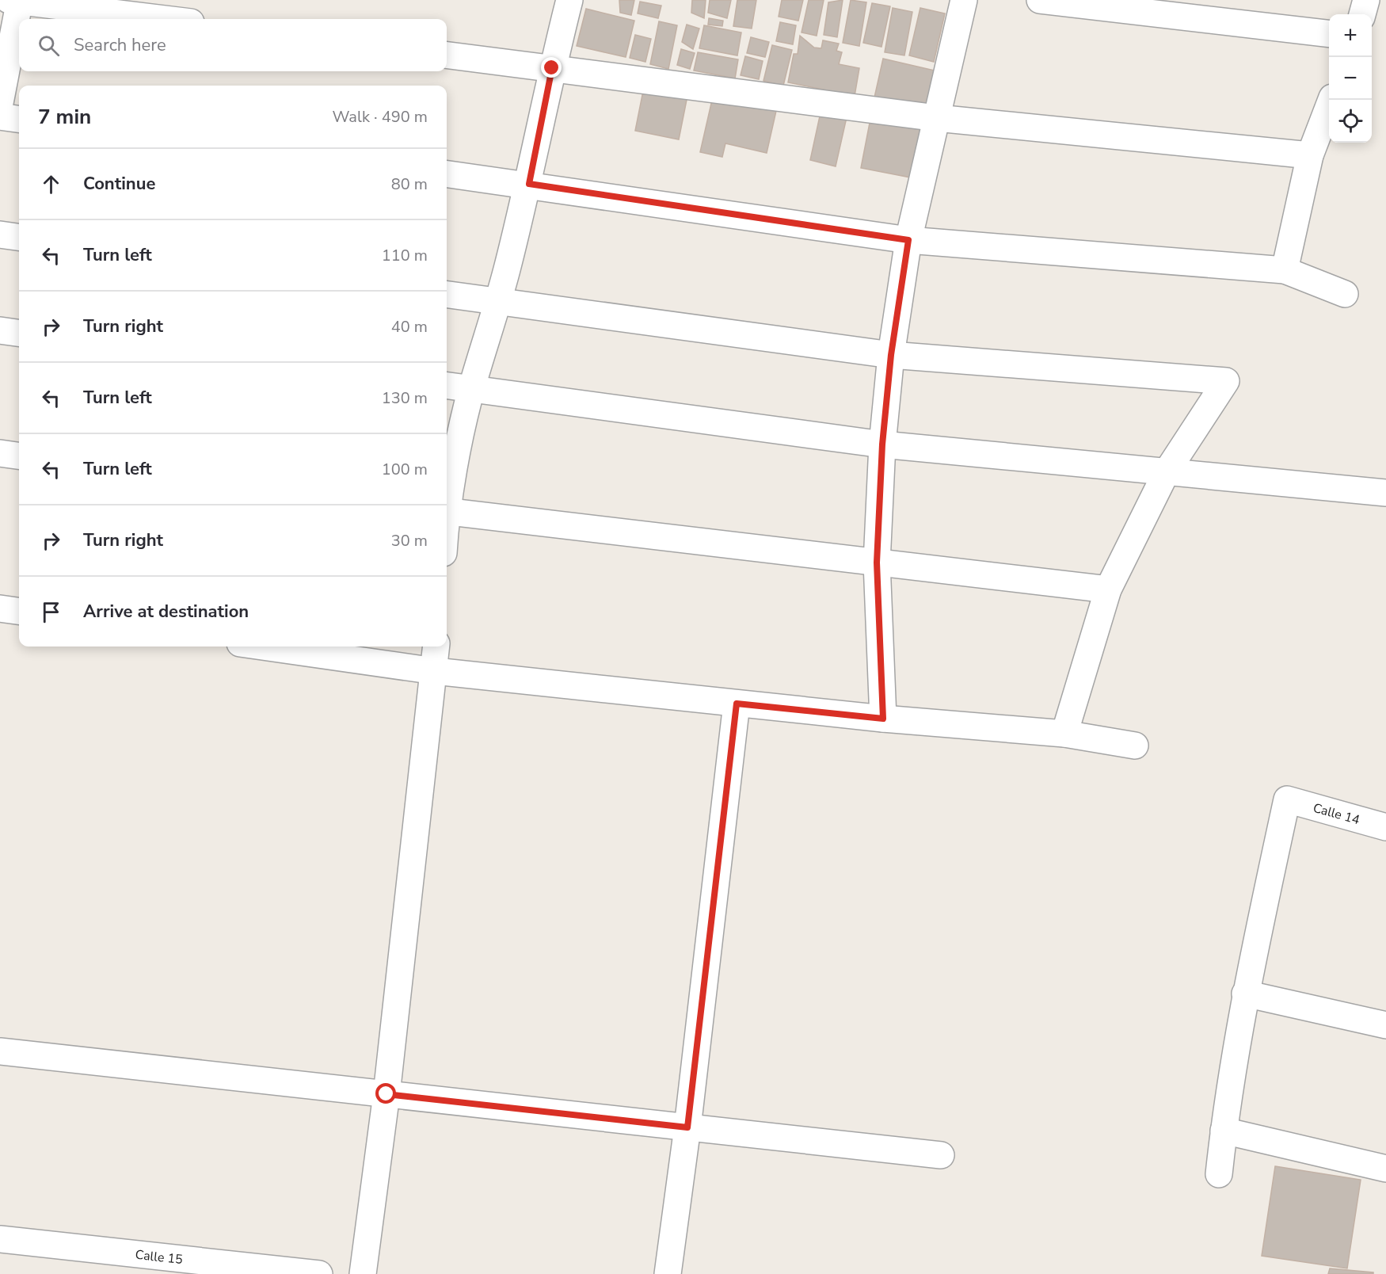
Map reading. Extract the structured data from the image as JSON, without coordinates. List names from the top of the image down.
{
  "streets": {
    "street": ["Calle 14", "Calle 15"]
  },
  "page": {
    "map_buttons": ["+", "−"],
    "search": "Search here",
    "heading": ["7 min", "Walk · 490 m"],
    "list": [
      ["Continue", "80 m"],
      ["Turn left", "110 m"],
      ["Turn right", "40 m"],
      ["Turn left", "130 m"],
      ["Turn left", "100 m"],
      ["Turn right", "30 m"],
      "Arrive at destination"
    ]
  }
}
